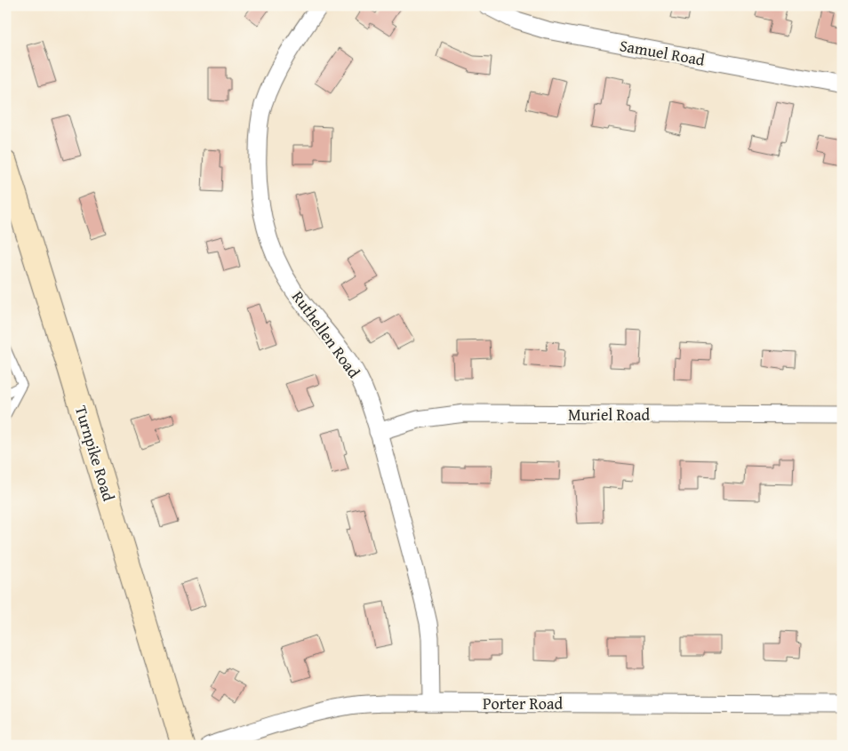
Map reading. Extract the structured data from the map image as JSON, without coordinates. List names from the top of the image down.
{
  "streets": {
    "main road": ["Turnpike Road"],
    "street": [
      "Samuel Road",
      "Ruthellen Road",
      "Muriel Road",
      "Porter Road"
    ]
  },
  "crossings": [
    ["Ruthellen Road", "Muriel Road"],
    ["Ruthellen Road", "Porter Road"]
  ]
}
